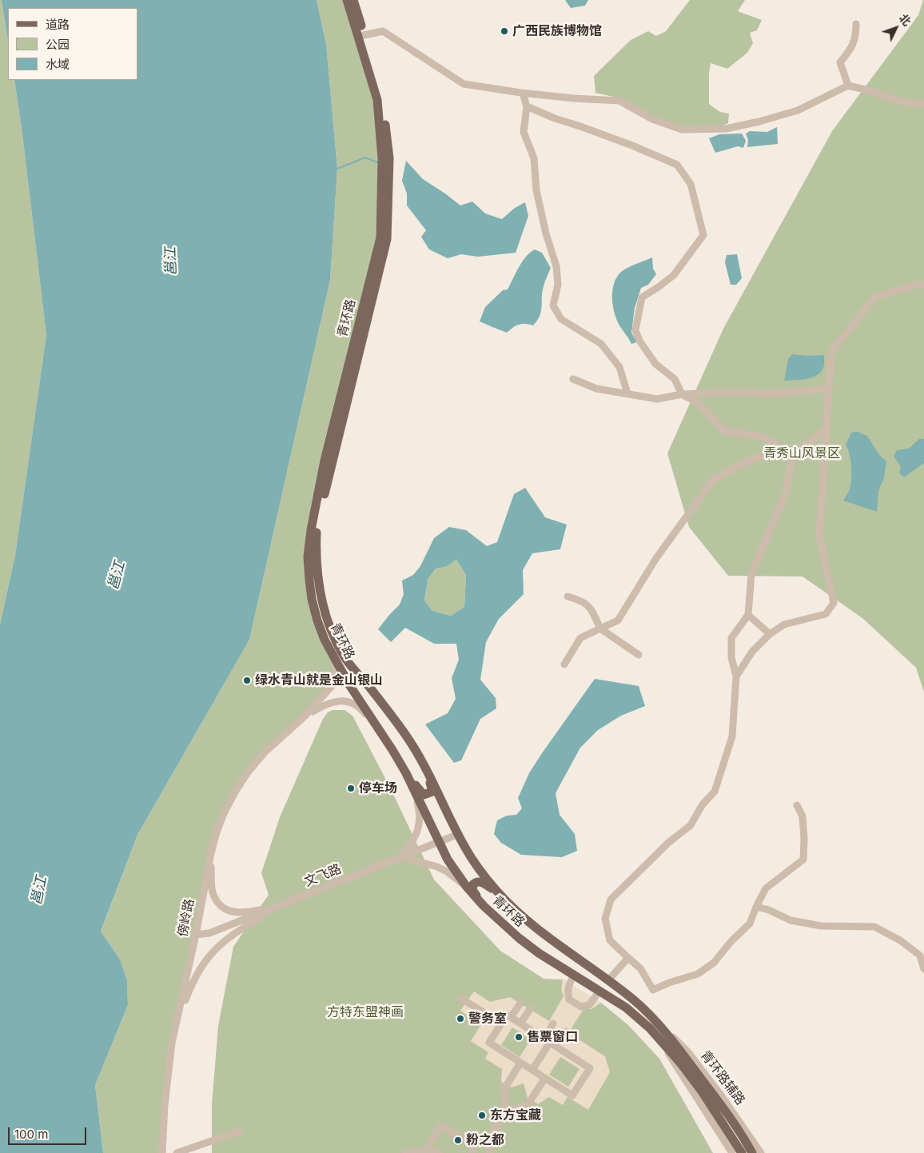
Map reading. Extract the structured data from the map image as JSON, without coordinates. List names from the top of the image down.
{
  "streets": {
    "main road": ["青环路"],
    "street": ["文飞路", "傍岭路", "青环路辅路"]
  },
  "crossings": [
    ["青环路", "文飞路"],
    ["青环路", "青环路辅路"],
    ["文飞路", "傍岭路"]
  ],
  "water": ["邕江"],
  "parks": ["青秀山风景区", "方特东盟神画"],
  "places": [
    "广西民族博物馆",
    "绿水青山就是金山银山",
    "停车场",
    "警务室",
    "售票窗口",
    "东方宝藏",
    "粉之都"
  ],
  "legend": ["道路", "公园", "水域"],
  "scale_bar": "100 m",
  "north": "top right"
}
